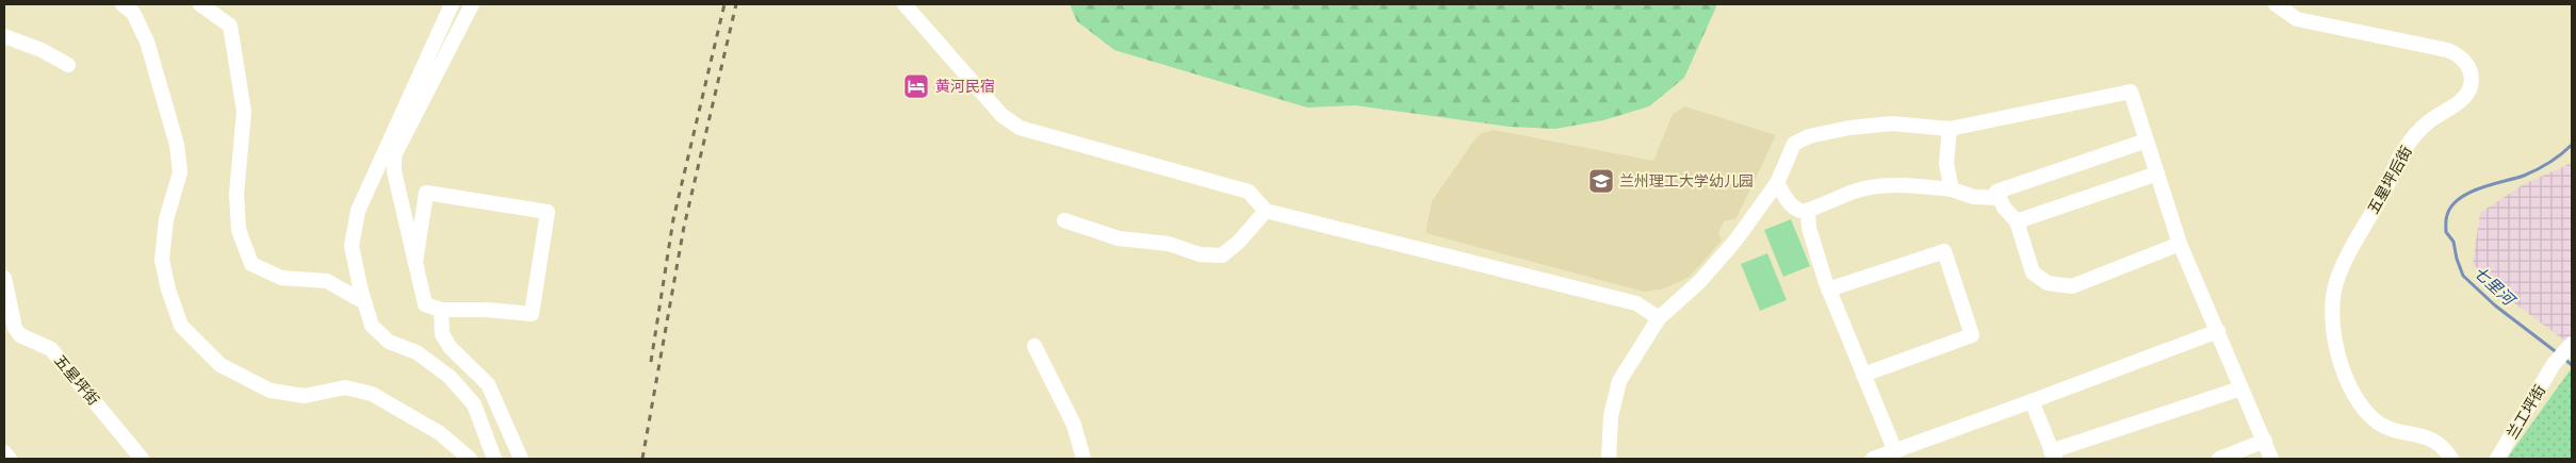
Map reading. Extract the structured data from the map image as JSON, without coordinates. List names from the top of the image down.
{
  "streets": {
    "street": ["五星坪后街", "五星坪街", "兰工坪街"]
  },
  "water": ["七里河"],
  "places": {
    "hotel": ["黄河民宿"],
    "school or university": ["兰州理工大学幼儿园"]
  }
}
